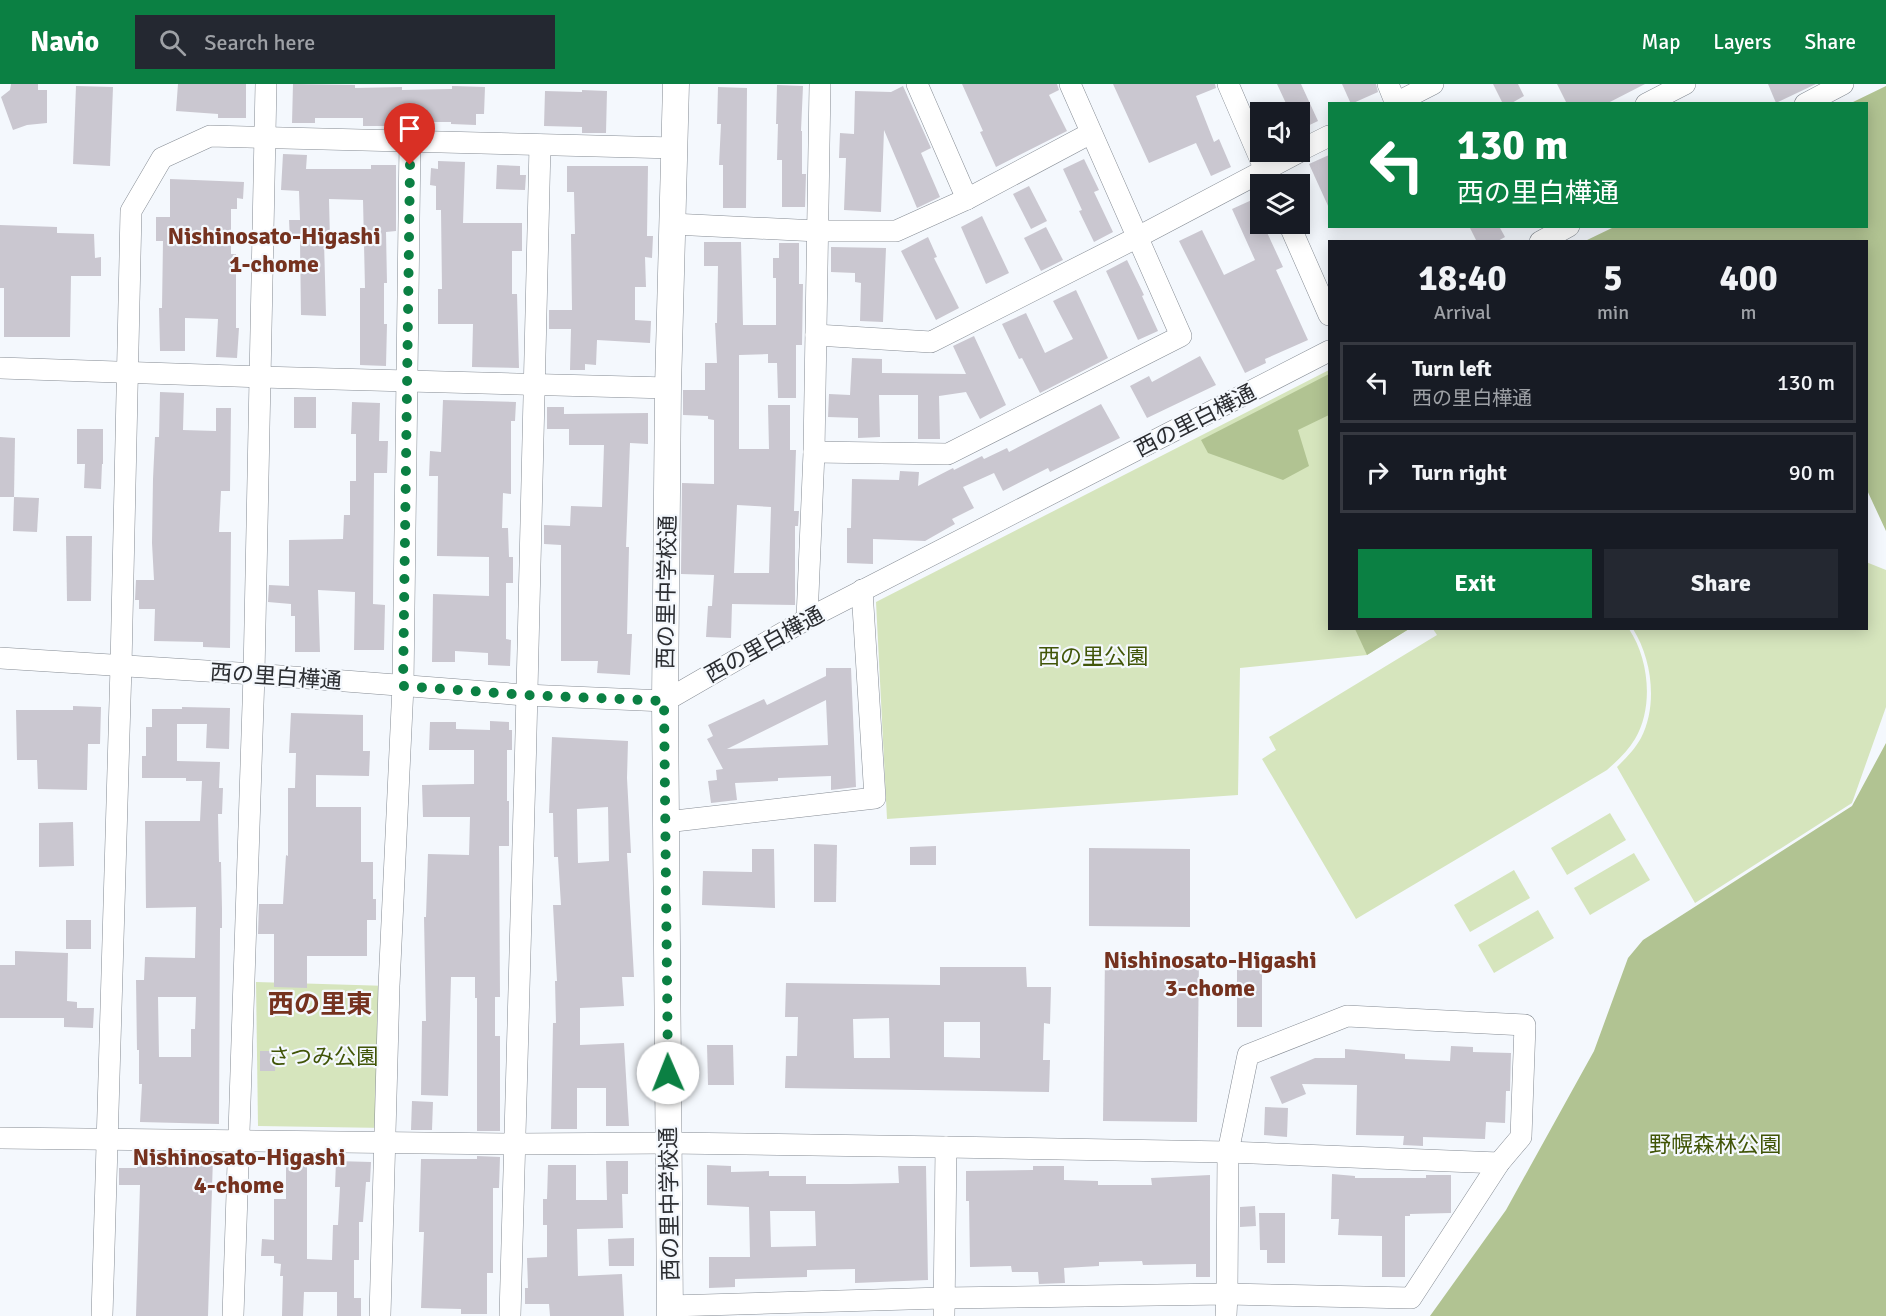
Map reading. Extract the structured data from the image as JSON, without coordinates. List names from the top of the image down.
{
  "streets": {
    "street": ["西の里白樺通", "西の里中学校通"]
  },
  "crossings": [
    ["西の里白樺通", "西の里中学校通"]
  ],
  "districts": [
    "Nishinosato-Higashi 1-chome",
    "Nishinosato-Higashi 3-chome",
    "西の里東",
    "Nishinosato-Higashi 4-chome"
  ],
  "parks": ["西の里公園", "さつみ公園", "野幌森林公園"],
  "page": {
    "header": "Navio",
    "search": "Search here",
    "nav": ["Map", "Layers", "Share"],
    "turn": ["130 m", "西の里白樺通"],
    "eta": [
      "18:40",
      "Arrival",
      "5",
      "min",
      "400",
      "m"
    ],
    "list": [
      {
        "name": "Turn left",
        "note": "西の里白樺通",
        "value": "130 m"
      },
      {
        "name": "Turn right",
        "value": "90 m"
      }
    ],
    "buttons": ["Exit", "Share"]
  }
}
